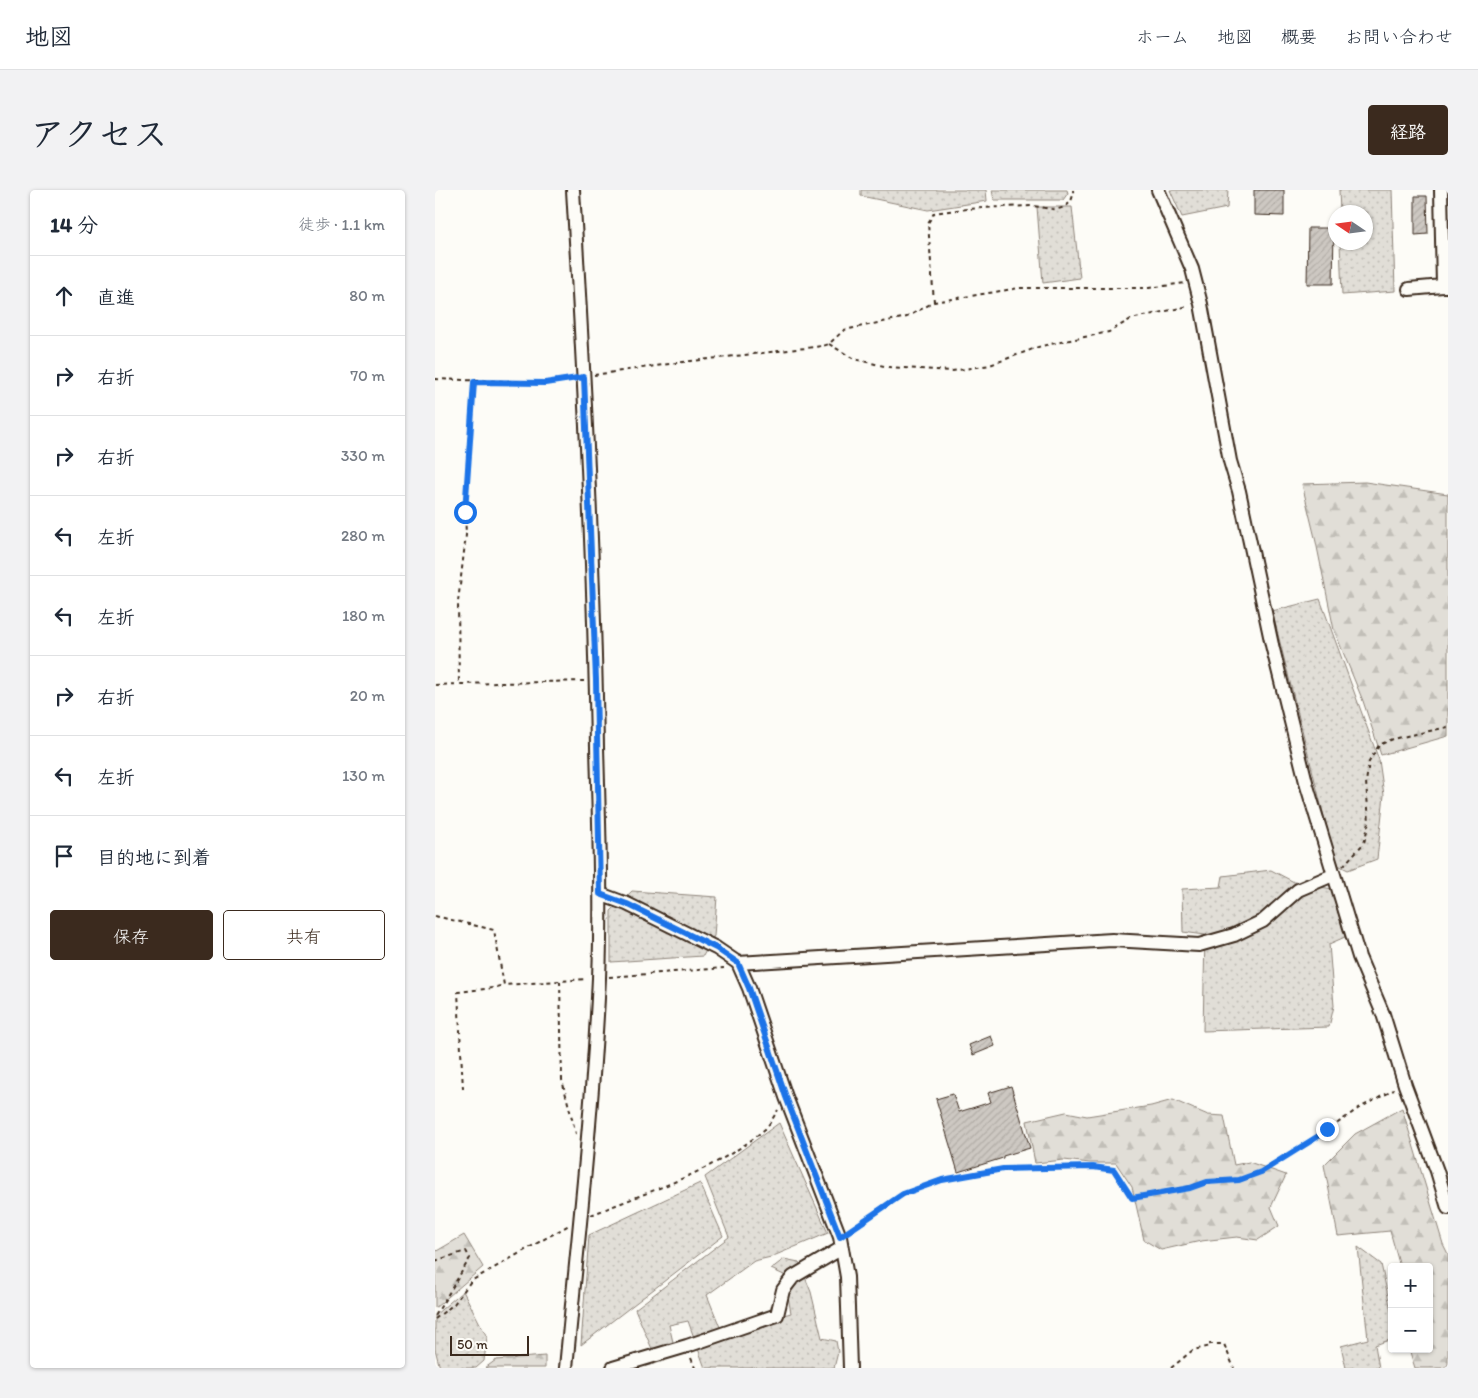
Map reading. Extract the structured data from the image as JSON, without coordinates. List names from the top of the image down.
{
  "scale_bar": "50 m",
  "north": "left",
  "page": {
    "header": "地図",
    "nav": [
      "ホーム",
      "地図",
      "概要",
      "お問い合わせ"
    ],
    "title": "アクセス",
    "buttons": [
      "経路",
      ["保存", "共有"]
    ],
    "heading": ["14 分", "徒歩 · 1.1 km"],
    "list": [
      ["直進", "80 m"],
      ["右折", "70 m"],
      ["右折", "330 m"],
      ["左折", "280 m"],
      ["左折", "180 m"],
      ["右折", "20 m"],
      ["左折", "130 m"],
      "目的地に到着"
    ],
    "map_buttons": ["+", "−"],
    "scale": "50 m"
  }
}
